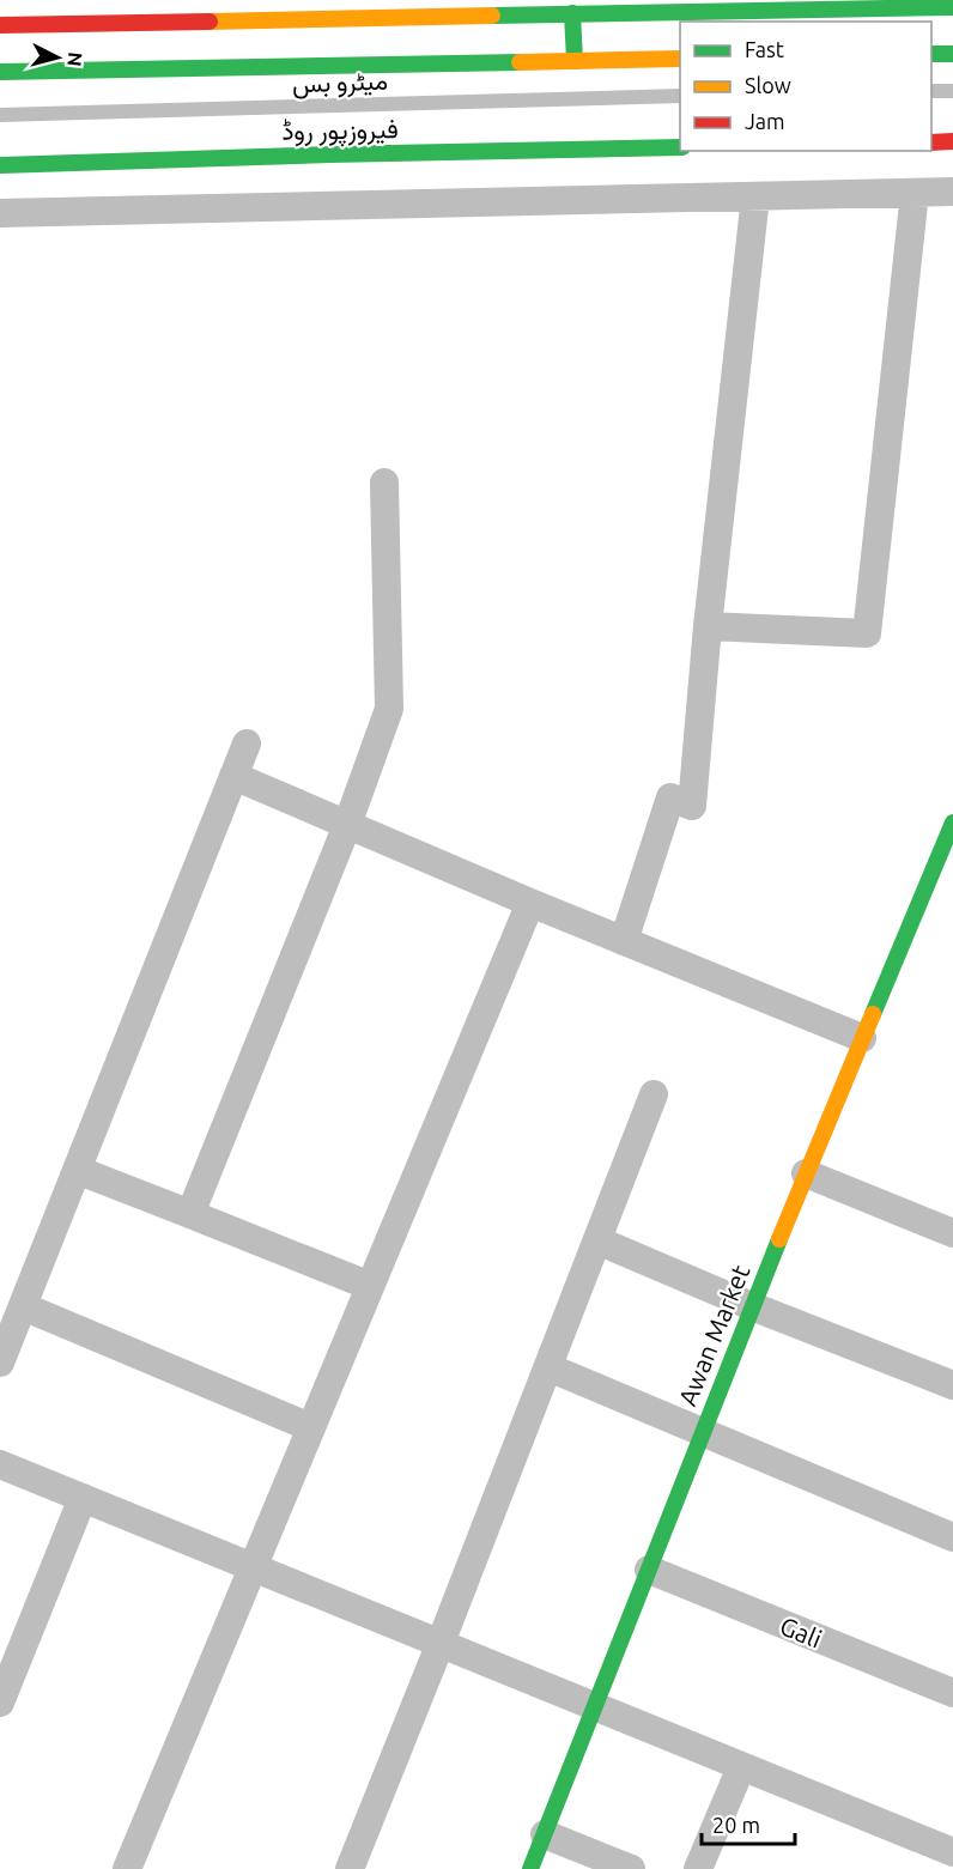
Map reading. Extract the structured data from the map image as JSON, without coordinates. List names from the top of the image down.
{
  "streets": {
    "street": ["فیروزپور روڈ", "Awan Market", "Gali"],
    "lane": ["میٹرو بس"]
  },
  "crossings": [
    ["Awan Market", "Gali"]
  ],
  "legend": ["Fast", "Slow", "Jam"],
  "scale_bar": "20 m",
  "north": "right"
}
